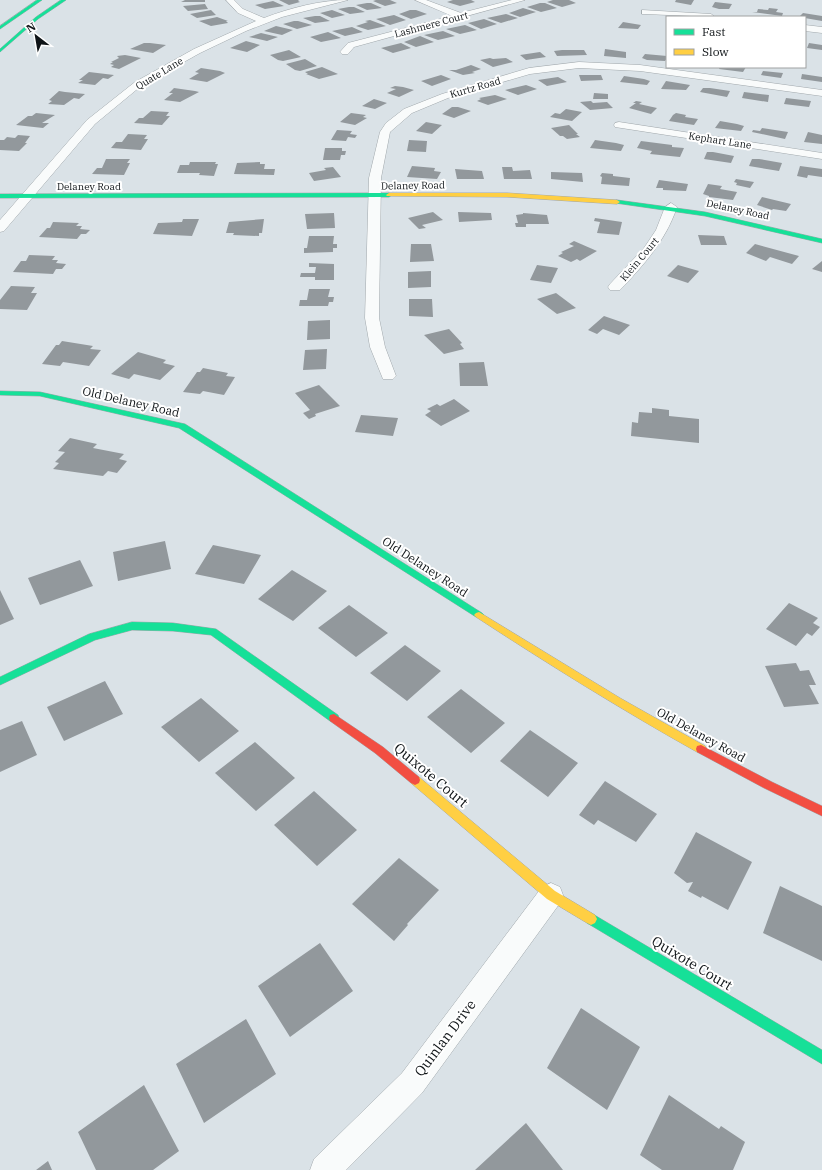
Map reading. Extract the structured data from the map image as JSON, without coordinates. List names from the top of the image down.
{
  "streets": {
    "street": [
      "Lashmere Court",
      "Quate Lane",
      "Kurtz Road",
      "Kephart Lane",
      "Delaney Road",
      "Klein Court",
      "Old Delaney Road",
      "Quixote Court",
      "Quinlan Drive"
    ]
  },
  "crossings": [
    ["Quate Lane", "Delaney Road"],
    ["Kurtz Road", "Delaney Road"],
    ["Delaney Road", "Klein Court"],
    ["Quixote Court", "Quinlan Drive"]
  ],
  "legend": ["Fast", "Slow"],
  "north": "top left"
}
